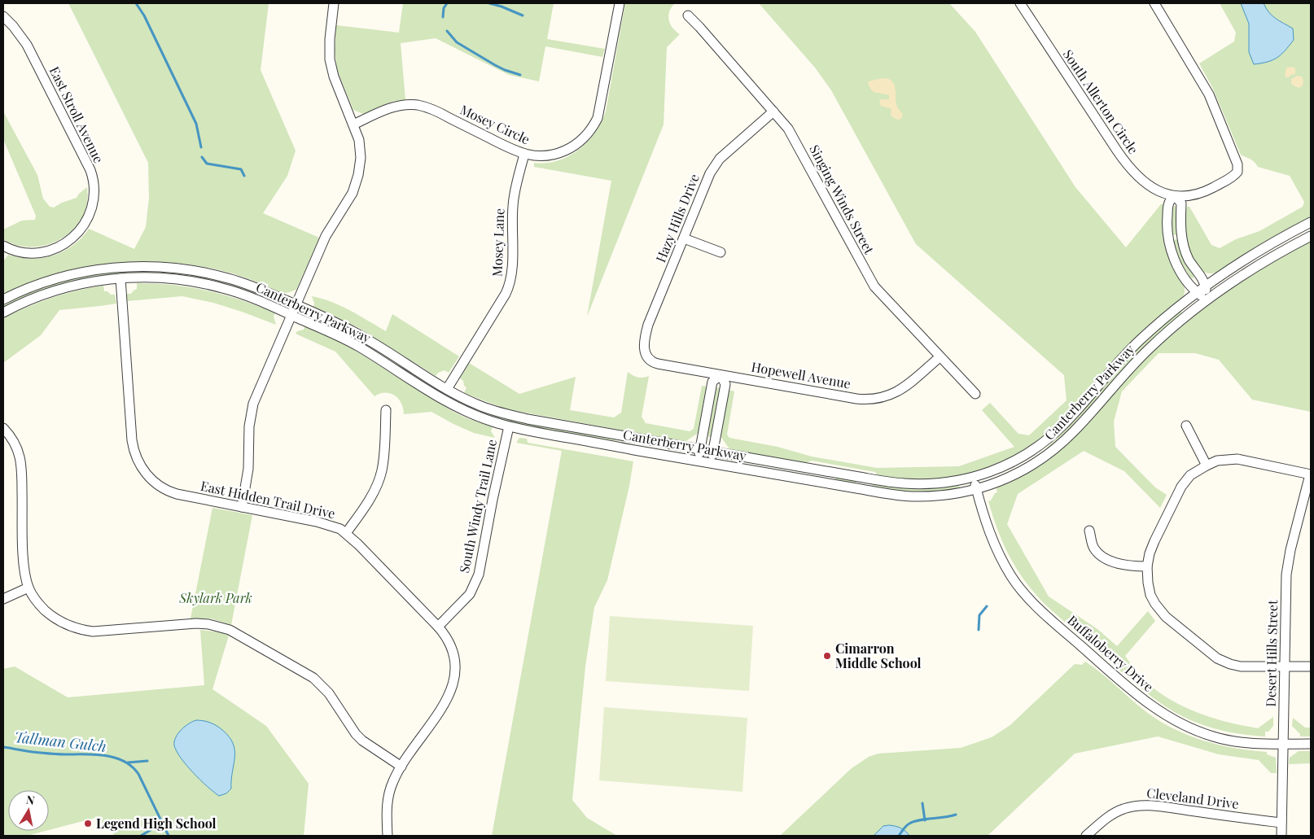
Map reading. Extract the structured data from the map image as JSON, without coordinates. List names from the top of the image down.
{
  "streets": {
    "street": [
      "South Allerton Circle",
      "East Stroll Avenue",
      "Mosey Circle",
      "Singing Winds Street",
      "Hazy Hills Drive",
      "Mosey Lane",
      "Canterberry Parkway",
      "Hopewell Avenue",
      "East Hidden Trail Drive",
      "South Windy Trail Lane",
      "Buffaloberry Drive",
      "Desert Hills Street",
      "Cleveland Drive"
    ]
  },
  "crossings": [
    ["Mosey Circle", "Mosey Lane"],
    ["Singing Winds Street", "Hazy Hills Drive"],
    ["Singing Winds Street", "Hopewell Avenue"],
    ["Hazy Hills Drive", "Hopewell Avenue"],
    ["Mosey Lane", "Canterberry Parkway"],
    ["Canterberry Parkway", "East Hidden Trail Drive"],
    ["Canterberry Parkway", "South Windy Trail Lane"],
    ["Canterberry Parkway", "Buffaloberry Drive"],
    ["East Hidden Trail Drive", "South Windy Trail Lane"],
    ["Buffaloberry Drive", "Desert Hills Street"],
    ["Desert Hills Street", "Cleveland Drive"]
  ],
  "water": ["Tallman Gulch"],
  "parks": ["Skylark Park"],
  "places": ["Cimarron Middle School", "Legend High School"],
  "north": "top"
}
